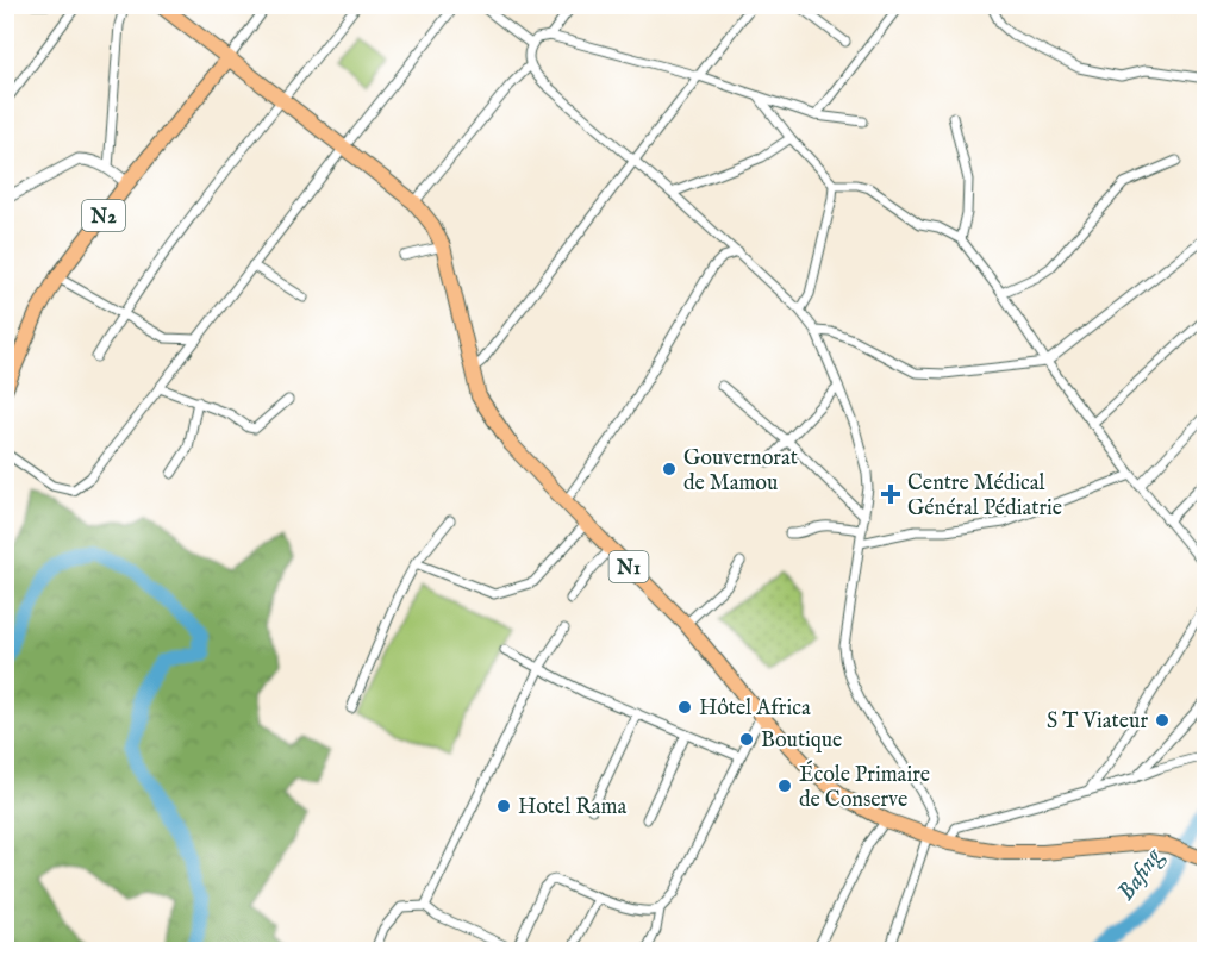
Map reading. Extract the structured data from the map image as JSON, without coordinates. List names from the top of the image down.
{
  "streets": {
    "highway": ["N2", "N1"]
  },
  "crossings": [
    ["N2", "N1"]
  ],
  "water": ["Bafing"],
  "places": {
    "other": [
      "Gouvernorat de Mamou",
      "Hôtel Africa",
      "S T Viateur",
      "Boutique",
      "École Primaire de Conserve",
      "Hotel Rama"
    ],
    "health": ["Centre Médical Général Pédiatrie"]
  }
}
